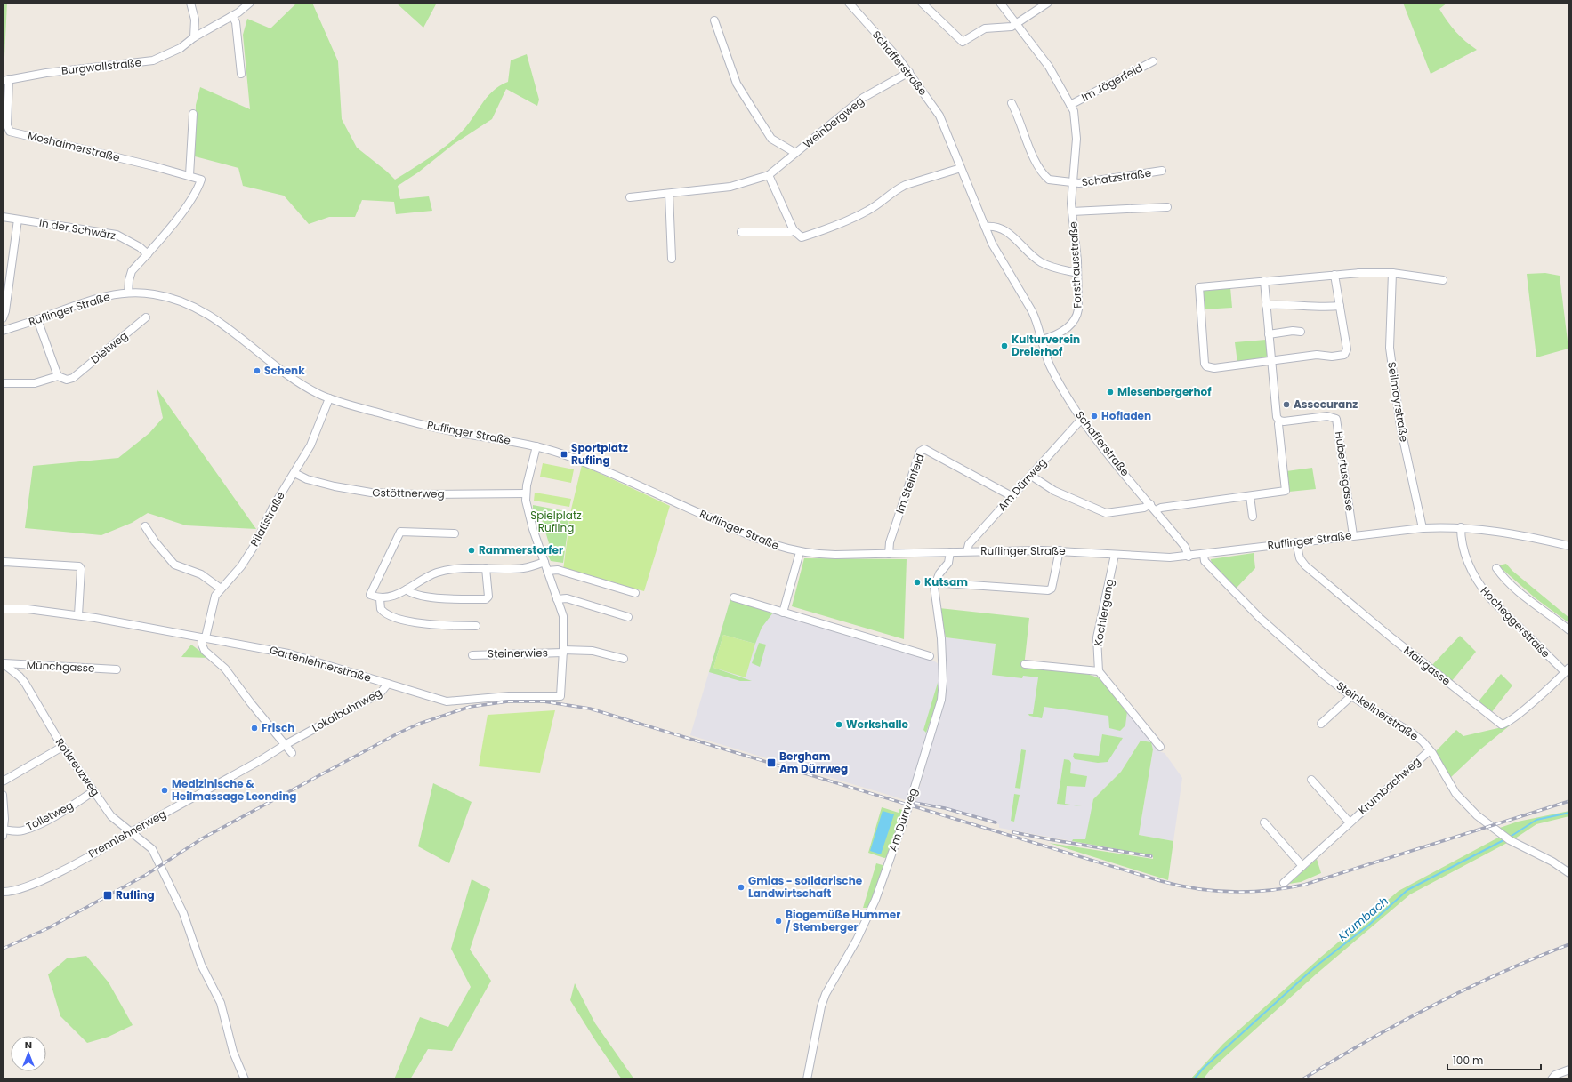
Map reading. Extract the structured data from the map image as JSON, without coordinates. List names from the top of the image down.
{
  "streets": {
    "street": [
      "Schafferstraße",
      "Burgwallstraße",
      "Im Jägerfeld",
      "Weinbergweg",
      "Moshaimerstraße",
      "Schatzstraße",
      "In der Schwärz",
      "Forsthausstraße",
      "Ruflinger Straße",
      "Dietweg",
      "Seilmayrstraße",
      "Hubertusgasse",
      "Im Steinfeld",
      "Am Dürrweg",
      "Gstöttnerweg",
      "Pilatistraße",
      "Kochlergang",
      "Hocheggerstraße",
      "Steinerwies",
      "Gartenlehnerstraße",
      "Mairgasse",
      "Münchgasse",
      "Lokalbahnweg",
      "Steinkellnerstraße",
      "Rotkreuzweg",
      "Krumbachweg",
      "Tolletweg",
      "Prennlehnerweg"
    ]
  },
  "crossings": [
    ["Schafferstraße", "Weinbergweg"],
    ["Schafferstraße", "Forsthausstraße"],
    ["Schafferstraße", "Ruflinger Straße"],
    ["Schafferstraße", "Am Dürrweg"],
    ["Burgwallstraße", "Moshaimerstraße"],
    ["Im Jägerfeld", "Forsthausstraße"],
    ["Schatzstraße", "Forsthausstraße"],
    ["Ruflinger Straße", "Seilmayrstraße"],
    ["Ruflinger Straße", "Hubertusgasse"],
    ["Ruflinger Straße", "Im Steinfeld"],
    ["Ruflinger Straße", "Am Dürrweg"],
    ["Ruflinger Straße", "Pilatistraße"],
    ["Ruflinger Straße", "Kochlergang"],
    ["Ruflinger Straße", "Hocheggerstraße"],
    ["Ruflinger Straße", "Mairgasse"],
    ["Ruflinger Straße", "Steinkellnerstraße"],
    ["Im Steinfeld", "Am Dürrweg"],
    ["Gstöttnerweg", "Pilatistraße"],
    ["Pilatistraße", "Gartenlehnerstraße"],
    ["Hocheggerstraße", "Mairgasse"],
    ["Steinerwies", "Gartenlehnerstraße"],
    ["Gartenlehnerstraße", "Lokalbahnweg"],
    ["Münchgasse", "Rotkreuzweg"],
    ["Lokalbahnweg", "Prennlehnerweg"],
    ["Steinkellnerstraße", "Krumbachweg"],
    ["Rotkreuzweg", "Tolletweg"],
    ["Rotkreuzweg", "Prennlehnerweg"]
  ],
  "water": ["Krumbach"],
  "parks": ["Spielplatz Rufling"],
  "places": {
    "other": [
      "Kulturverein Dreierhof",
      "Schenk",
      "Miesenbergerhof",
      "Assecuranz",
      "Hofladen",
      "Rammerstorfer",
      "Kutsam",
      "Werkshalle",
      "Frisch",
      "Medizinische & Heilmassage Leonding",
      "Gmias - solidarische Landwirtschaft",
      "Biogemüße Hummer / Stemberger"
    ],
    "transit": ["Sportplatz Rufling", "Bergham Am Dürrweg", "Rufling"]
  },
  "scale_bar": "100 m",
  "north": "top"
}
